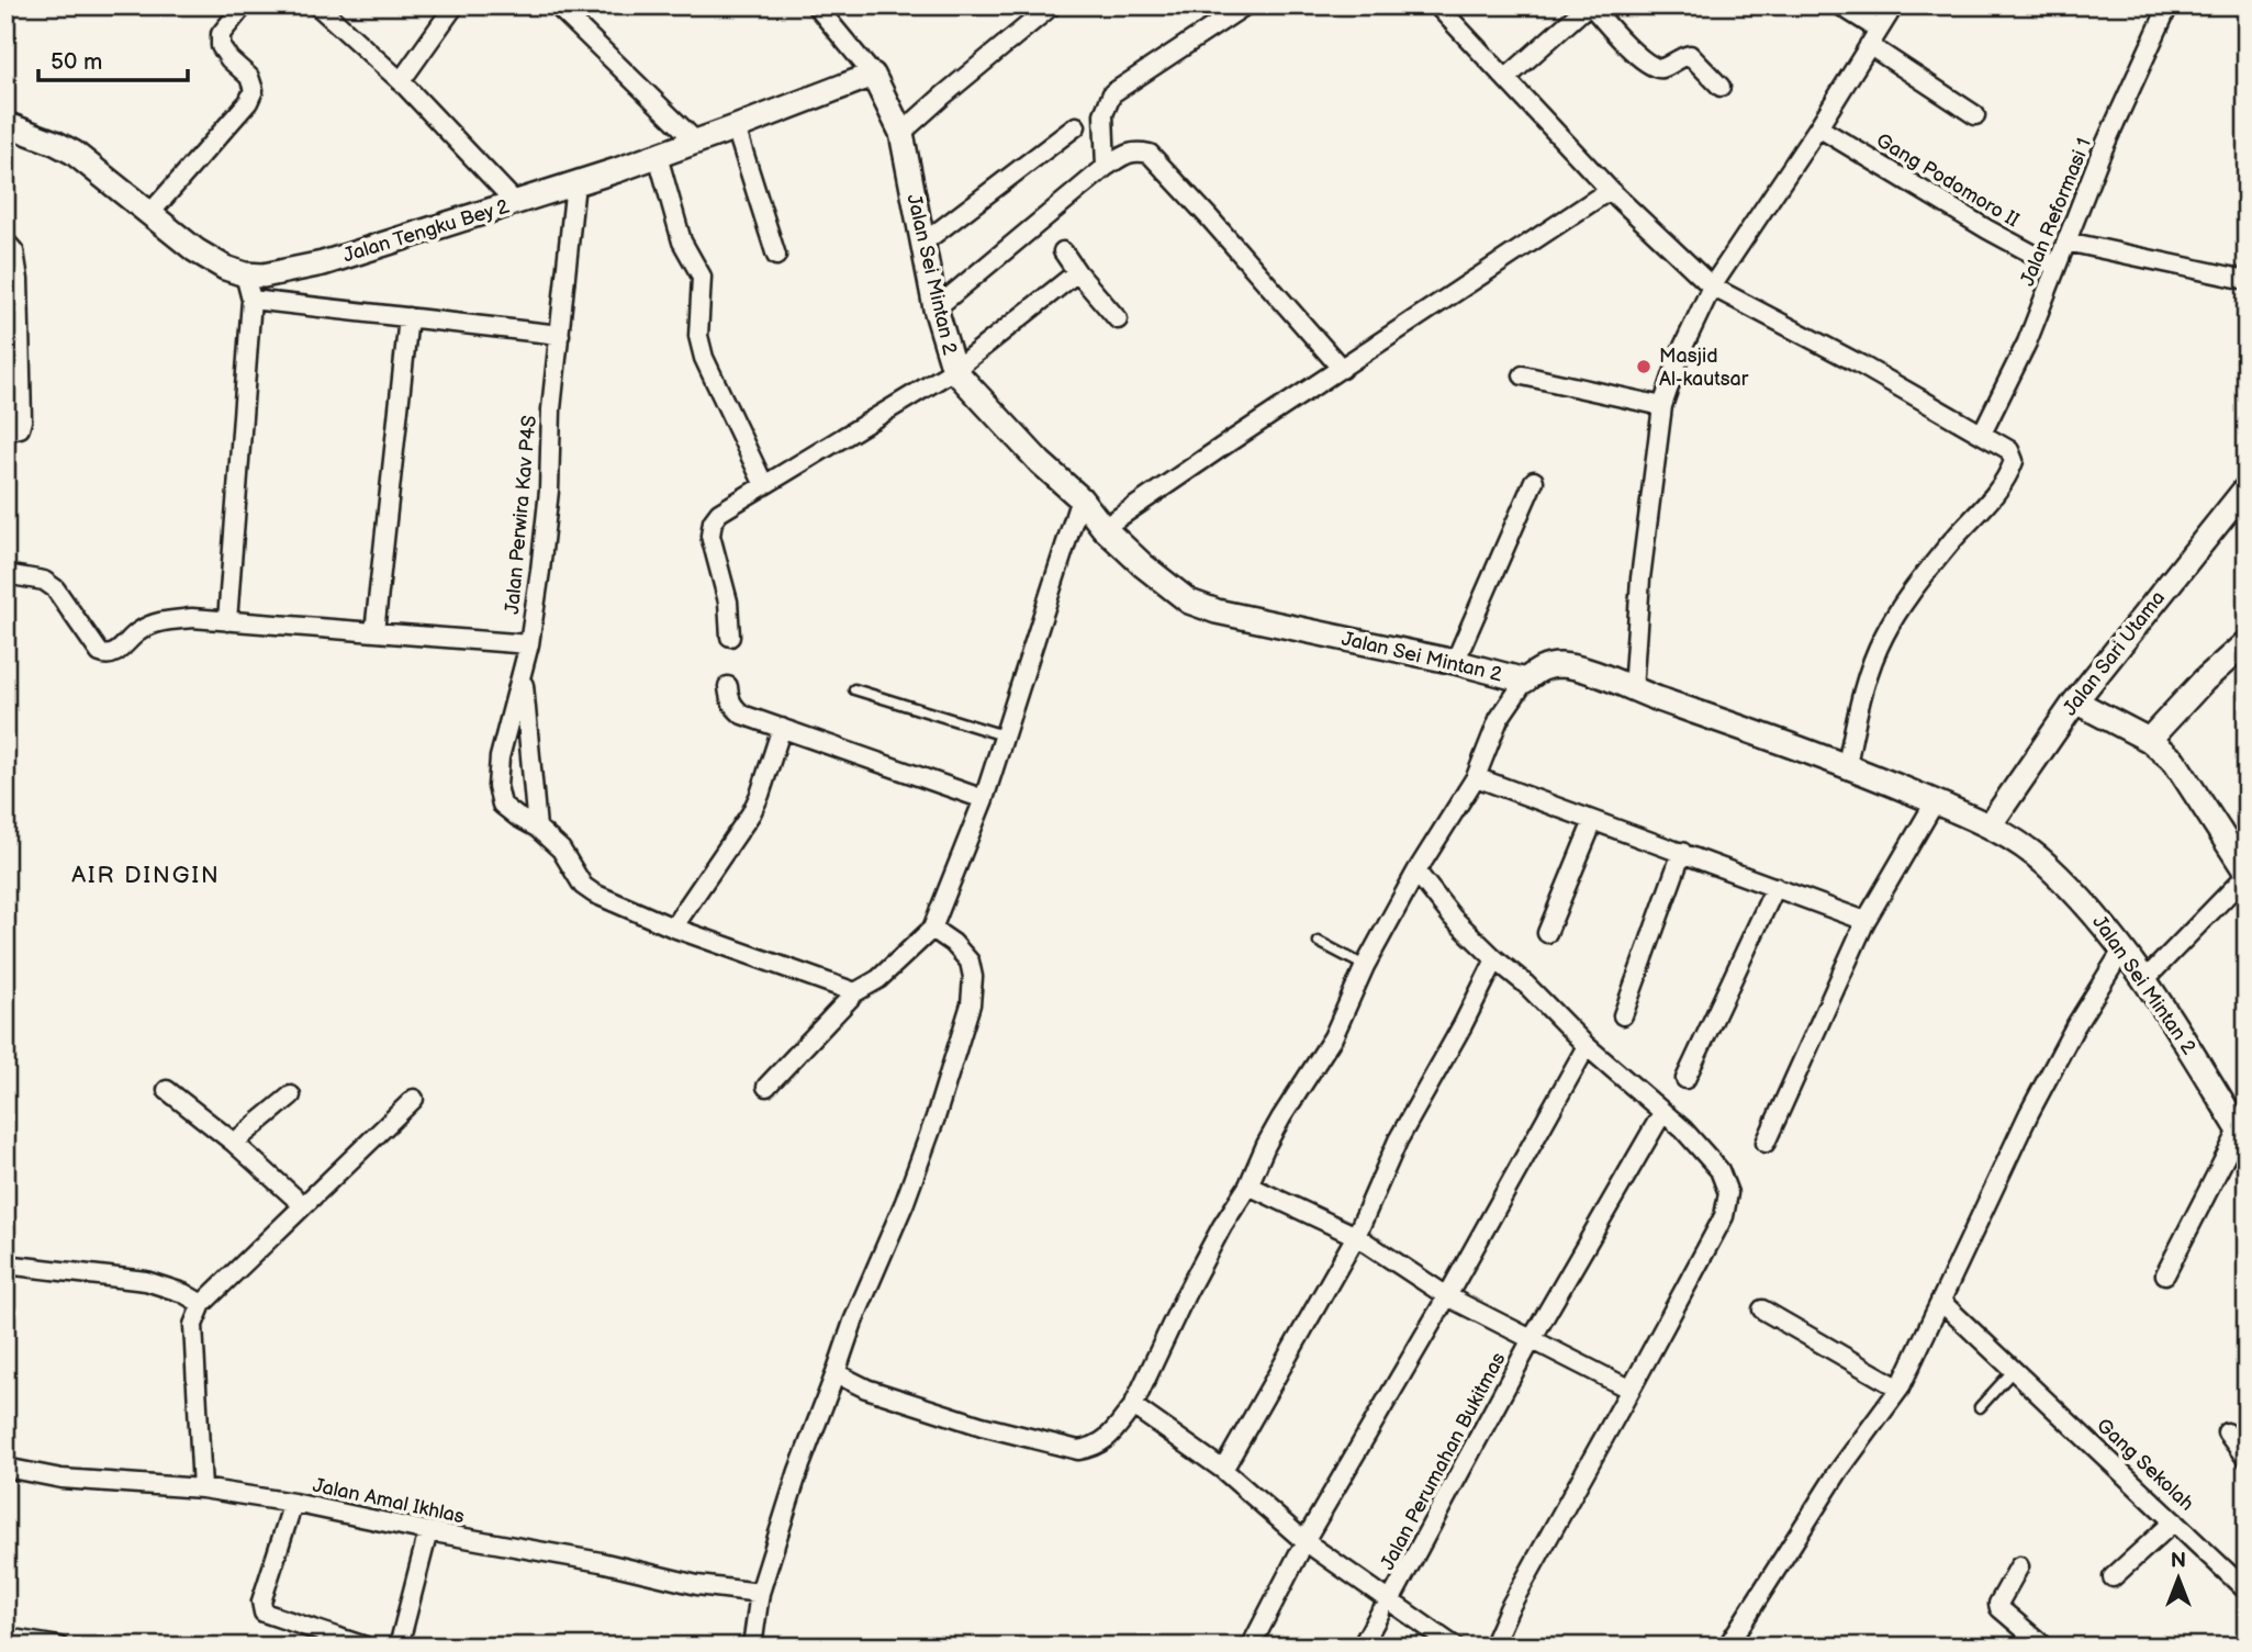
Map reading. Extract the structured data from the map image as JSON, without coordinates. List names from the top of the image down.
{
  "streets": {
    "street": [
      "Gang Podomoro II",
      "Jalan Reformasi 1",
      "Jalan Tengku Bey 2",
      "Jalan Sei Mintan 2",
      "Jalan Perwira Kav P4S",
      "Jalan Sari Utama",
      "Jalan Perumahan Bukitmas",
      "Gang Sekolah",
      "Jalan Amal Ikhlas"
    ]
  },
  "crossings": [
    ["Gang Podomoro II", "Jalan Reformasi 1"],
    ["Jalan Tengku Bey 2", "Jalan Sei Mintan 2"],
    ["Jalan Tengku Bey 2", "Jalan Perwira Kav P4S"],
    ["Jalan Sei Mintan 2", "Jalan Sari Utama"]
  ],
  "districts": ["AIR DINGIN"],
  "places": ["Masjid Al-kautsar"],
  "scale_bar": "50 m",
  "north": "top"
}
